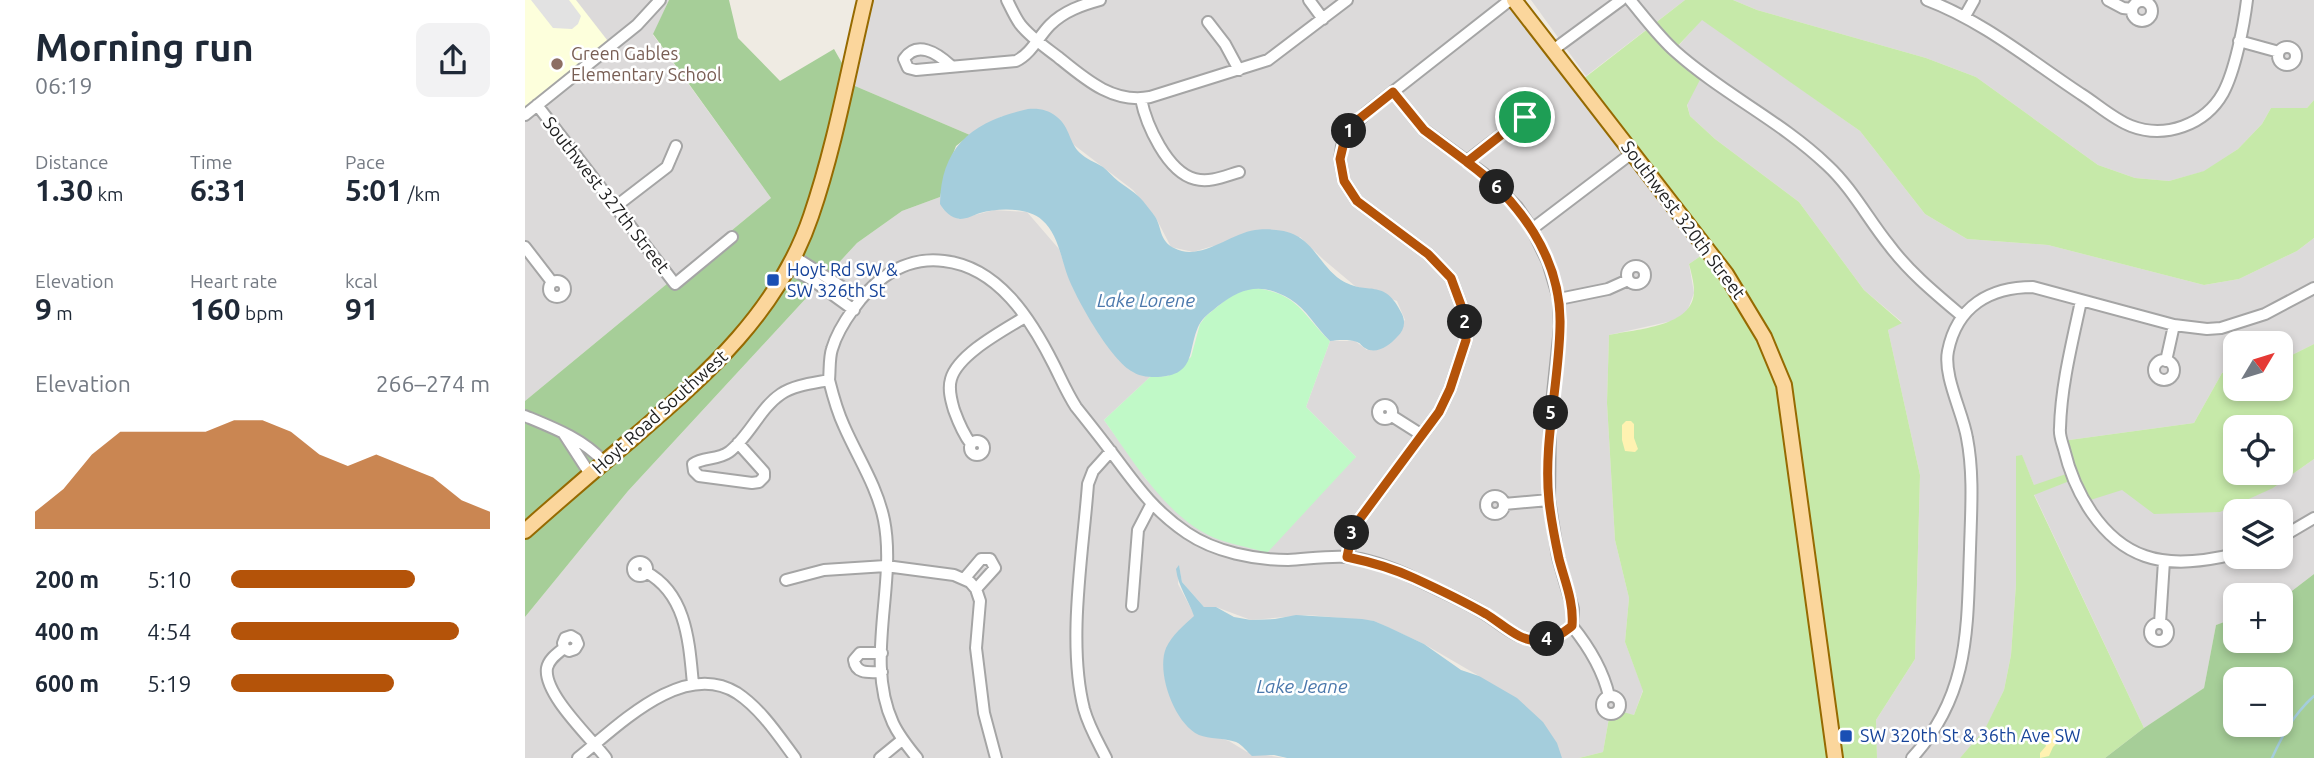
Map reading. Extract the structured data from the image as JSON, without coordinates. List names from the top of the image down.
{
  "streets": {
    "main road": ["Southwest 320th Street", "Hoyt Road Southwest"],
    "street": ["Southwest 327th Street"]
  },
  "water": ["Lake Lorene", "Lake Jeane"],
  "places": {
    "other": ["Green Gables Elementary School"],
    "transit": ["Hoyt Rd SW & SW 326th St", "SW 320th St & 36th Ave SW"]
  },
  "north": "top right",
  "page": {
    "heading": ["Morning run", "06:19"],
    "pins": [
      "1",
      "6",
      "2",
      "5",
      "3",
      "4"
    ],
    "stats": [
      ["Distance", "1.30 km"],
      ["Time", "6:31"],
      ["Pace", "5:01 /km"],
      ["Elevation", "9 m"],
      ["Heart rate", "160 bpm"],
      ["kcal", "91"]
    ],
    "map_buttons": ["+", "−"],
    "chart": ["Elevation", "266–274 m"],
    "list": [
      {
        "name": "200 m",
        "note": "5:10"
      },
      {
        "name": "400 m",
        "note": "4:54"
      },
      {
        "name": "600 m",
        "note": "5:19"
      }
    ]
  }
}
